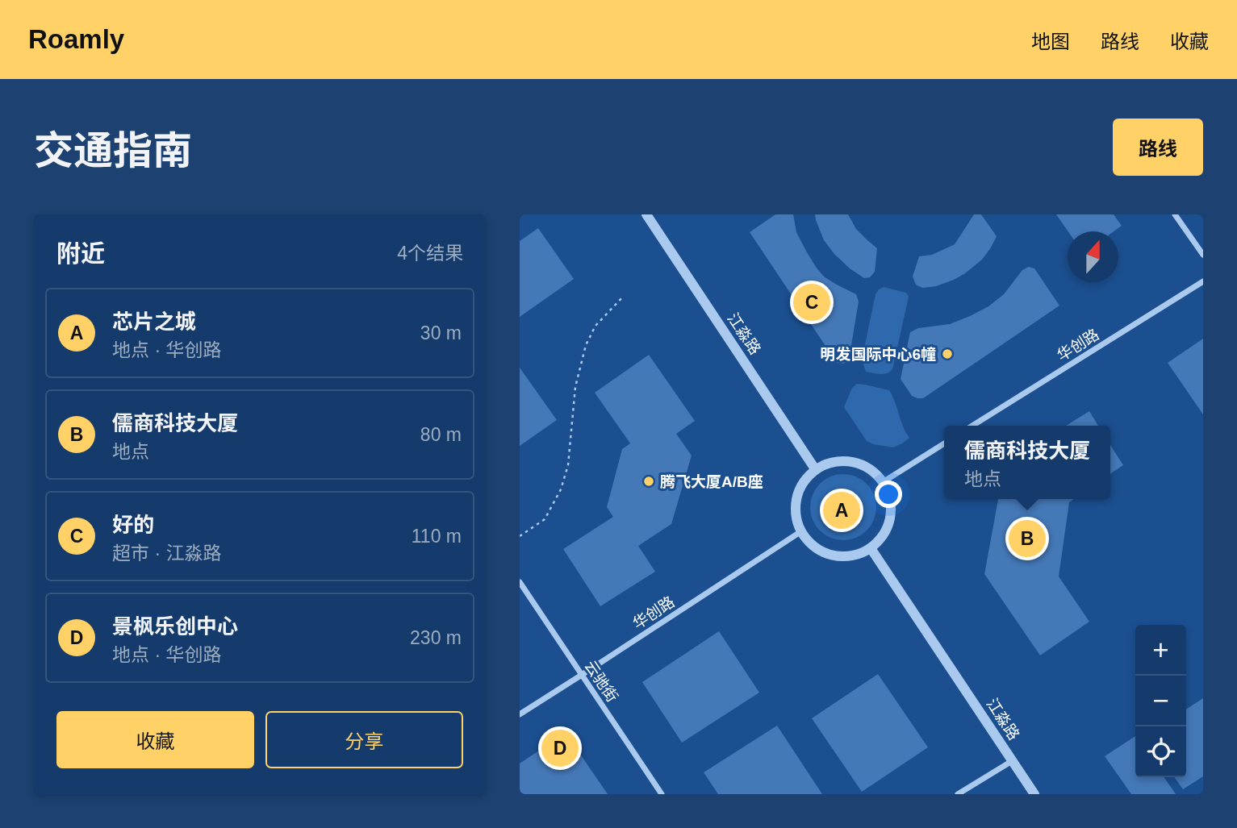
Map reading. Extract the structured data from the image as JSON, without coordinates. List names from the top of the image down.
{
  "streets": {
    "street": ["江淼路", "华创路", "云驰街"]
  },
  "crossings": [
    ["江淼路", "华创路"],
    ["华创路", "云驰街"]
  ],
  "places": ["明发国际中心6幢", "腾飞大厦A/B座"],
  "north": "top",
  "page": {
    "header": "Roamly",
    "nav": ["地图", "路线", "收藏"],
    "title": "交通指南",
    "buttons": [
      "路线",
      ["收藏", "分享"]
    ],
    "heading": ["附近", "4个结果"],
    "pins": [
      "C",
      "A",
      "B",
      "D"
    ],
    "list": [
      {
        "mark": "A",
        "name": "芯片之城",
        "note": "地点 · 华创路",
        "value": "30 m"
      },
      {
        "mark": "B",
        "name": "儒商科技大厦",
        "note": "地点",
        "value": "80 m"
      },
      {
        "mark": "C",
        "name": "好的",
        "note": "超市 · 江淼路",
        "value": "110 m"
      },
      {
        "mark": "D",
        "name": "景枫乐创中心",
        "note": "地点 · 华创路",
        "value": "230 m"
      }
    ],
    "popup": ["儒商科技大厦", "地点"],
    "map_buttons": ["+", "−"]
  }
}
